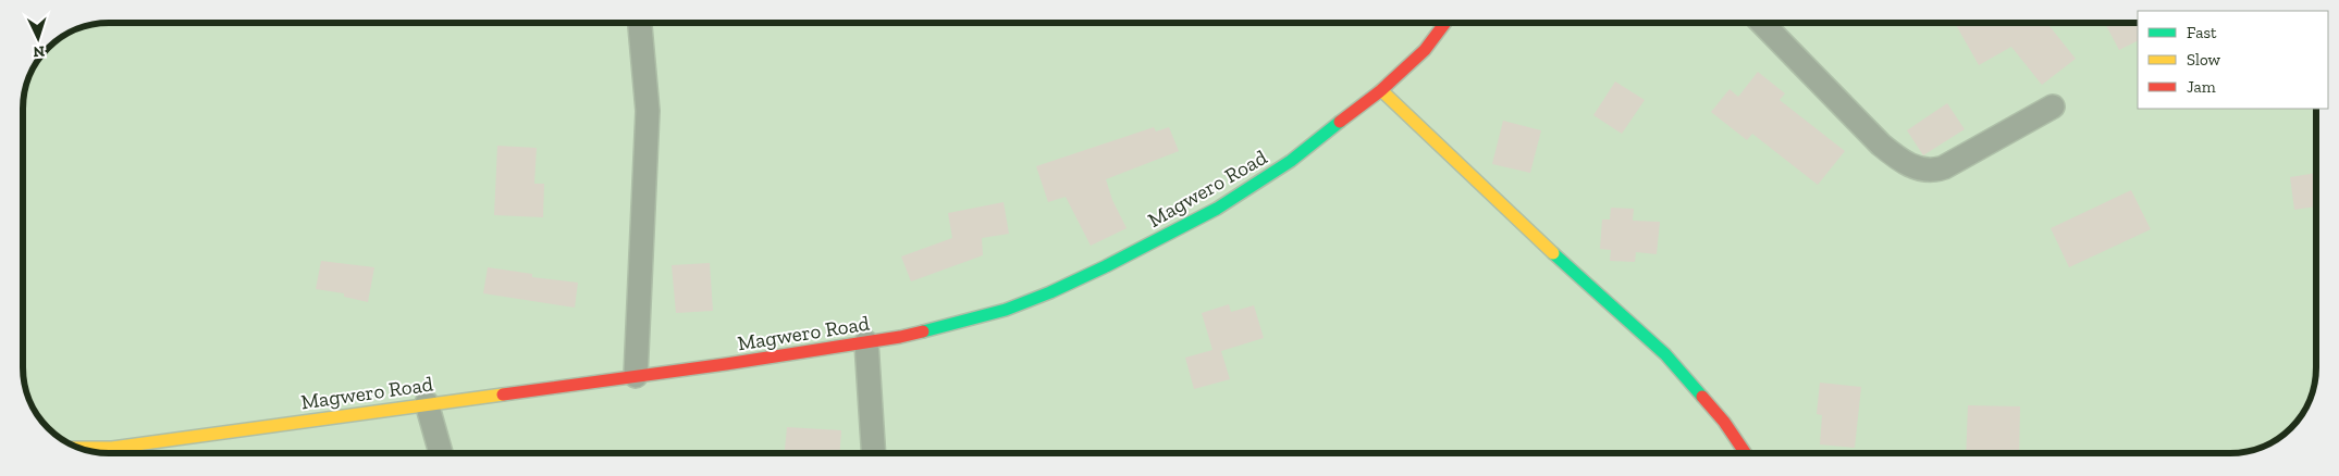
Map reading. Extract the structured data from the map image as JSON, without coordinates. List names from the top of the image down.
{
  "streets": {
    "street": ["Magwero Road"]
  },
  "legend": ["Fast", "Slow", "Jam"],
  "north": "bottom"
}
